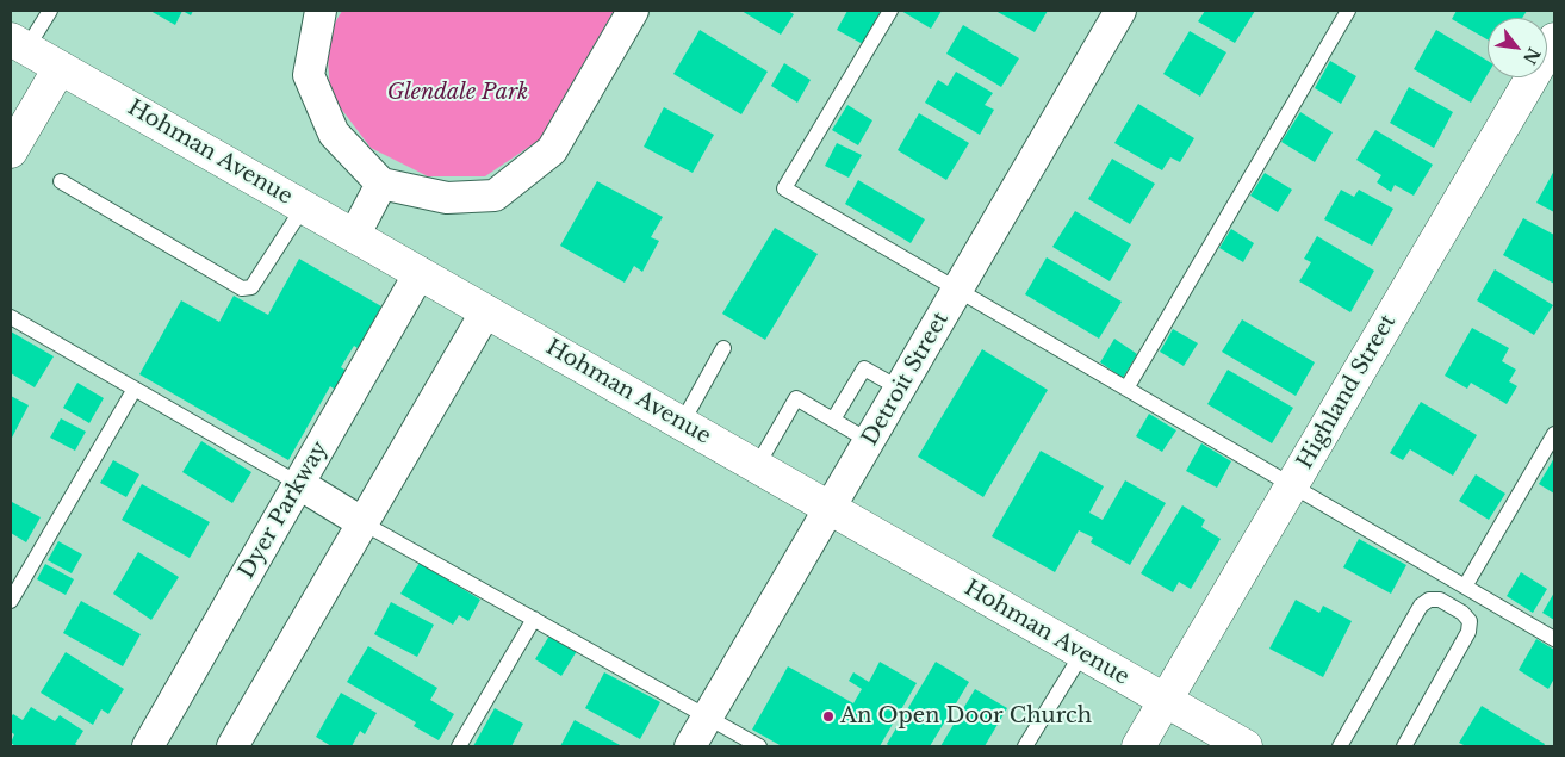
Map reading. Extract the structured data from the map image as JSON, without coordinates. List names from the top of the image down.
{
  "streets": {
    "main road": ["Hohman Avenue", "Highland Street"],
    "street": ["Detroit Street", "Dyer Parkway"]
  },
  "crossings": [
    ["Hohman Avenue", "Detroit Street"],
    ["Hohman Avenue", "Highland Street"],
    ["Hohman Avenue", "Dyer Parkway"]
  ],
  "parks": ["Glendale Park"],
  "places": ["An Open Door Church"],
  "north": "bottom right"
}
